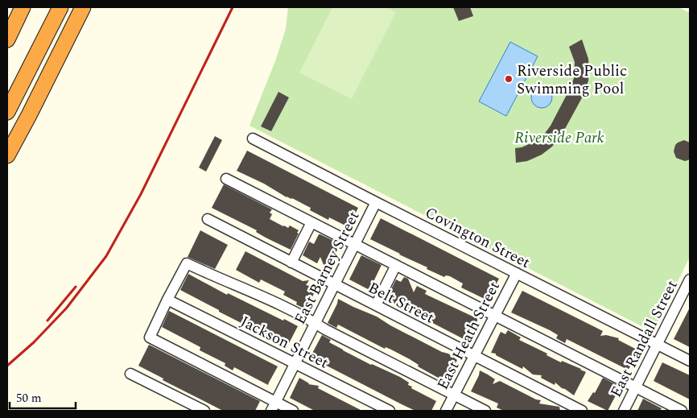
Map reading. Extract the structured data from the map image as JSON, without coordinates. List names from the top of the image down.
{
  "streets": {
    "street": [
      "Covington Street",
      "East Barney Street",
      "Belt Street",
      "East Heath Street",
      "East Randall Street",
      "Jackson Street"
    ]
  },
  "crossings": [
    ["Covington Street", "East Barney Street"],
    ["Covington Street", "East Heath Street"],
    ["Covington Street", "East Randall Street"],
    ["East Barney Street", "Belt Street"],
    ["East Barney Street", "Jackson Street"],
    ["Belt Street", "East Heath Street"]
  ],
  "parks": ["Riverside Park"],
  "places": ["Riverside Public Swimming Pool"],
  "scale_bar": "50 m"
}
